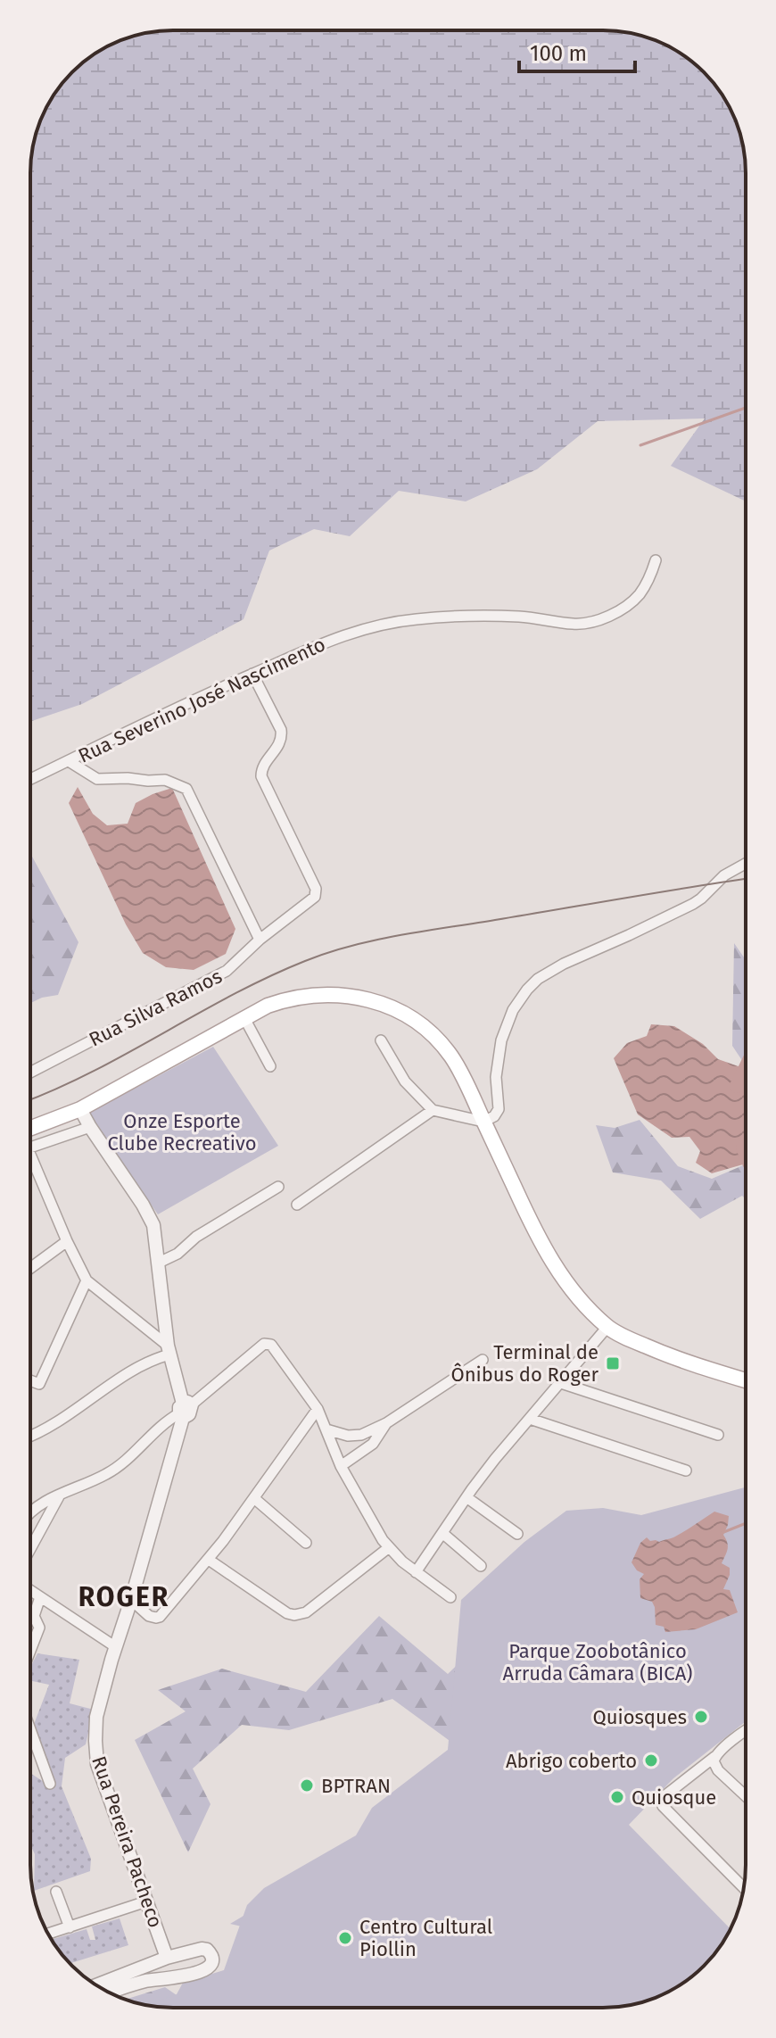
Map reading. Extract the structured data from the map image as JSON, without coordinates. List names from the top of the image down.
{
  "streets": {
    "street": ["Rua Severino José Nascimento", "Rua Silva Ramos", "Rua Pereira Pacheco"]
  },
  "crossings": [
    ["Rua Severino José Nascimento", "Rua Silva Ramos"]
  ],
  "districts": ["ROGER"],
  "parks": ["Onze Esporte Clube Recreativo", "Parque Zoobotânico Arruda Câmara (BICA)"],
  "places": {
    "transit": ["Terminal de Ônibus do Roger"],
    "other": [
      "Quiosques",
      "Abrigo coberto",
      "BPTRAN",
      "Quiosque",
      "Centro Cultural Piollin"
    ]
  },
  "scale_bar": "100 m"
}
